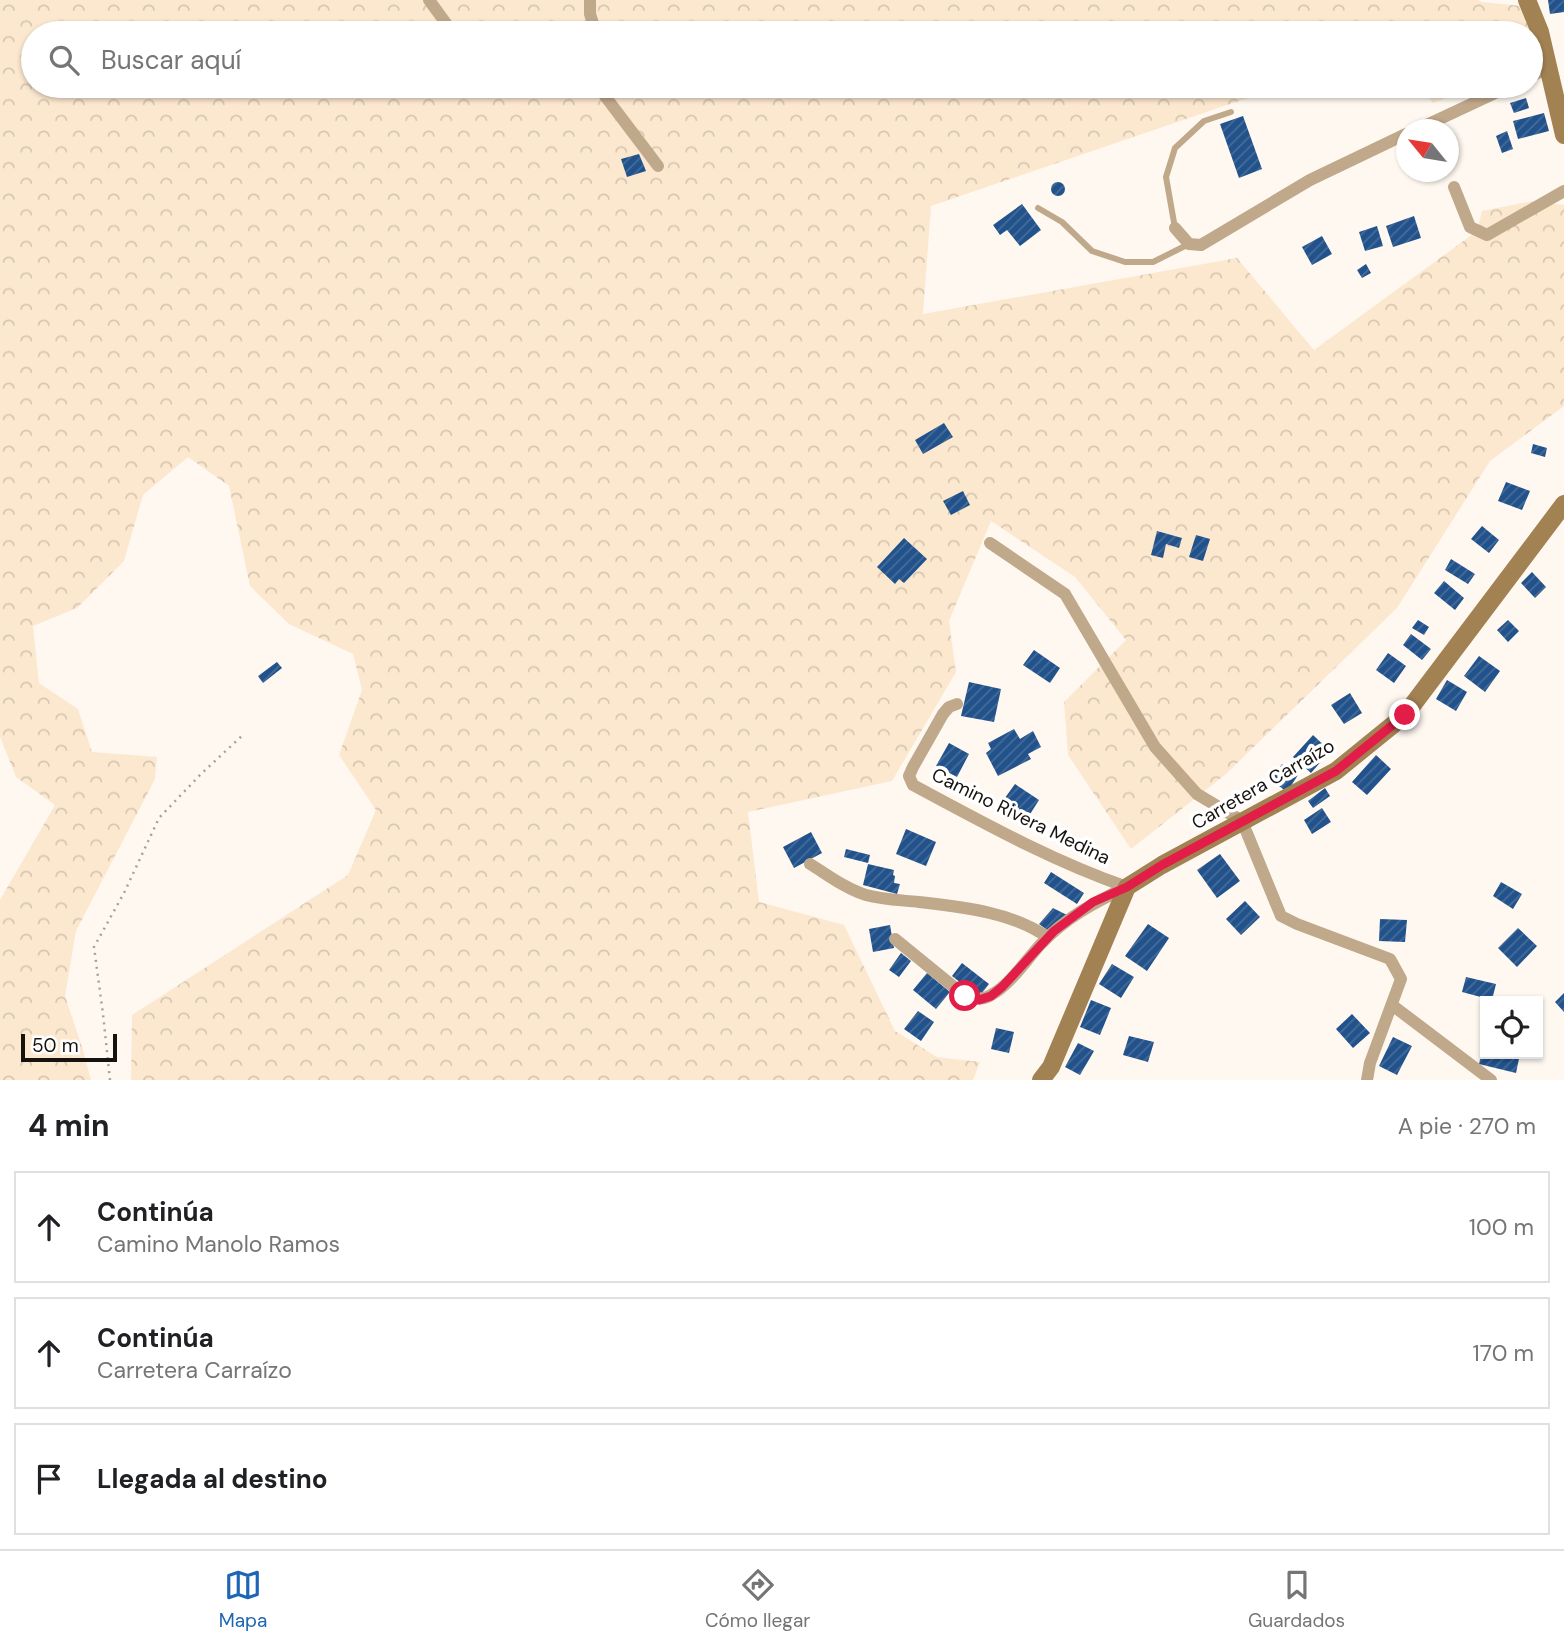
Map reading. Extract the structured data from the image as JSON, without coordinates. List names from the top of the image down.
{
  "streets": {
    "street": ["Carretera Carraízo", "Camino Rivera Medina"]
  },
  "crossings": [
    ["Carretera Carraízo", "Camino Rivera Medina"]
  ],
  "scale_bar": "50 m",
  "north": "top left",
  "page": {
    "search": "Buscar aquí",
    "scale": "50 m",
    "heading": ["4 min", "A pie · 270 m"],
    "list": [
      ["Continúa", "Camino Manolo Ramos", "100 m"],
      ["Continúa", "Carretera Carraízo", "170 m"],
      "Llegada al destino"
    ],
    "nav": ["Mapa", "Cómo llegar", "Guardados"]
  }
}
